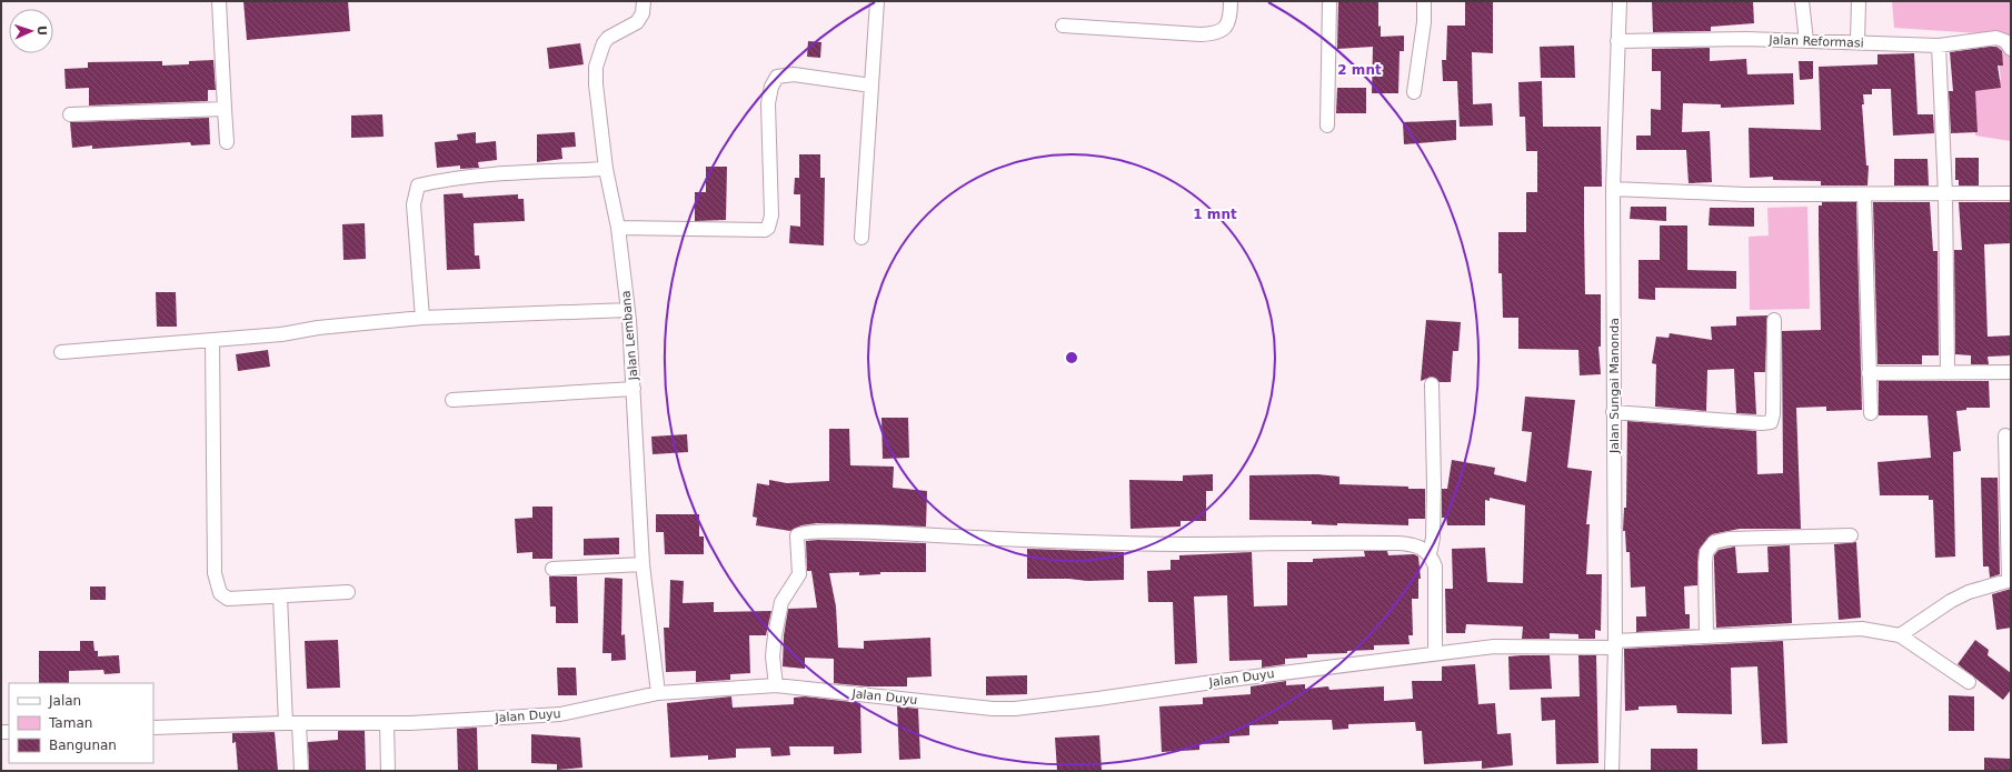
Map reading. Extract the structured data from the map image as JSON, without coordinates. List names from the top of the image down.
{
  "streets": {
    "street": [
      "Jalan Reformasi",
      "Jalan Lembana",
      "Jalan Sungai Manonda",
      "Jalan Duyu"
    ]
  },
  "crossings": [
    ["Jalan Reformasi", "Jalan Sungai Manonda"],
    ["Jalan Lembana", "Jalan Duyu"],
    ["Jalan Sungai Manonda", "Jalan Duyu"]
  ],
  "legend": ["Jalan", "Taman", "Bangunan"],
  "north": "right",
  "rings": ["2 mnt", "1 mnt"]
}
